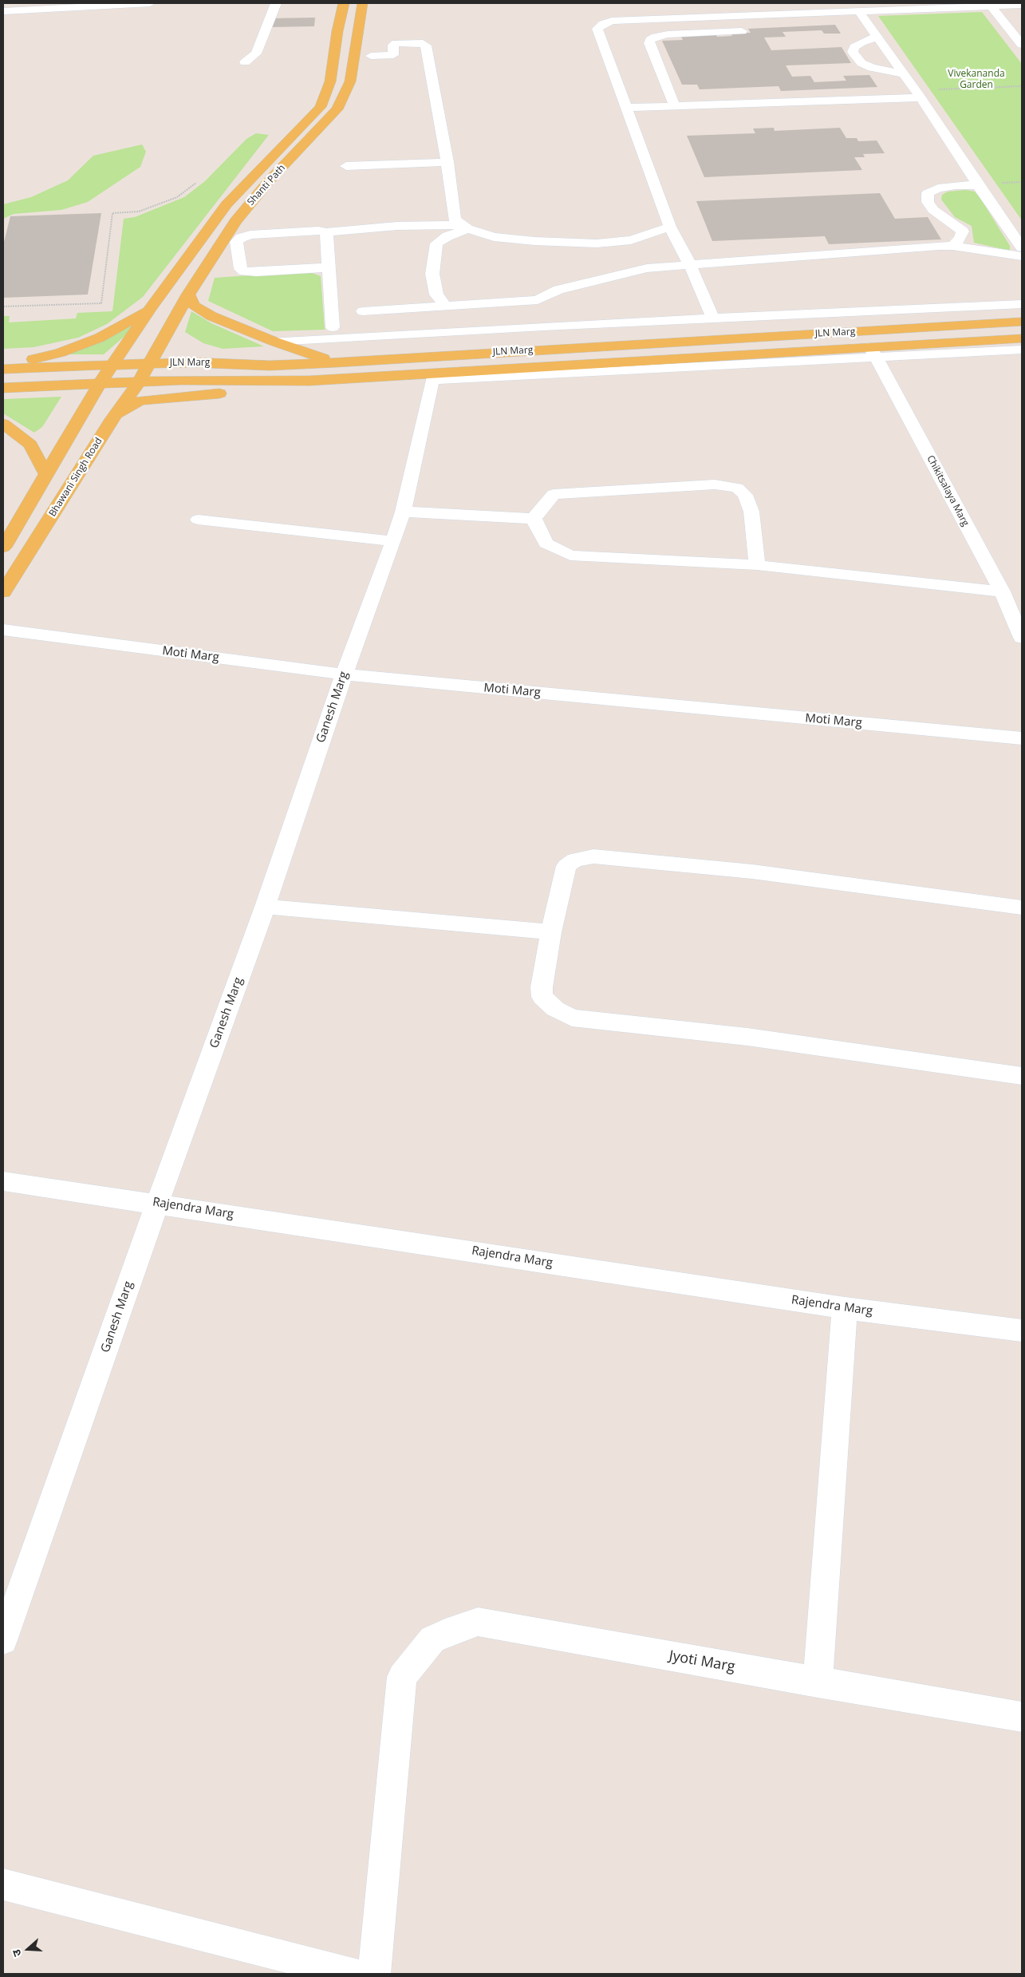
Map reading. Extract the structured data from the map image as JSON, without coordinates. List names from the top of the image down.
{
  "streets": {
    "main road": ["Shanti Path", "JLN Marg", "Bhawani Singh Road"],
    "street": [
      "Chikitsalaya Marg",
      "Moti Marg",
      "Ganesh Marg",
      "Rajendra Marg",
      "Jyoti Marg"
    ]
  },
  "crossings": [
    ["Shanti Path", "JLN Marg"],
    ["Shanti Path", "Bhawani Singh Road"],
    ["JLN Marg", "Bhawani Singh Road"],
    ["JLN Marg", "Chikitsalaya Marg"],
    ["JLN Marg", "Ganesh Marg"],
    ["Moti Marg", "Ganesh Marg"],
    ["Ganesh Marg", "Rajendra Marg"]
  ],
  "parks": ["Vivekananda Garden"],
  "north": "left"
}
